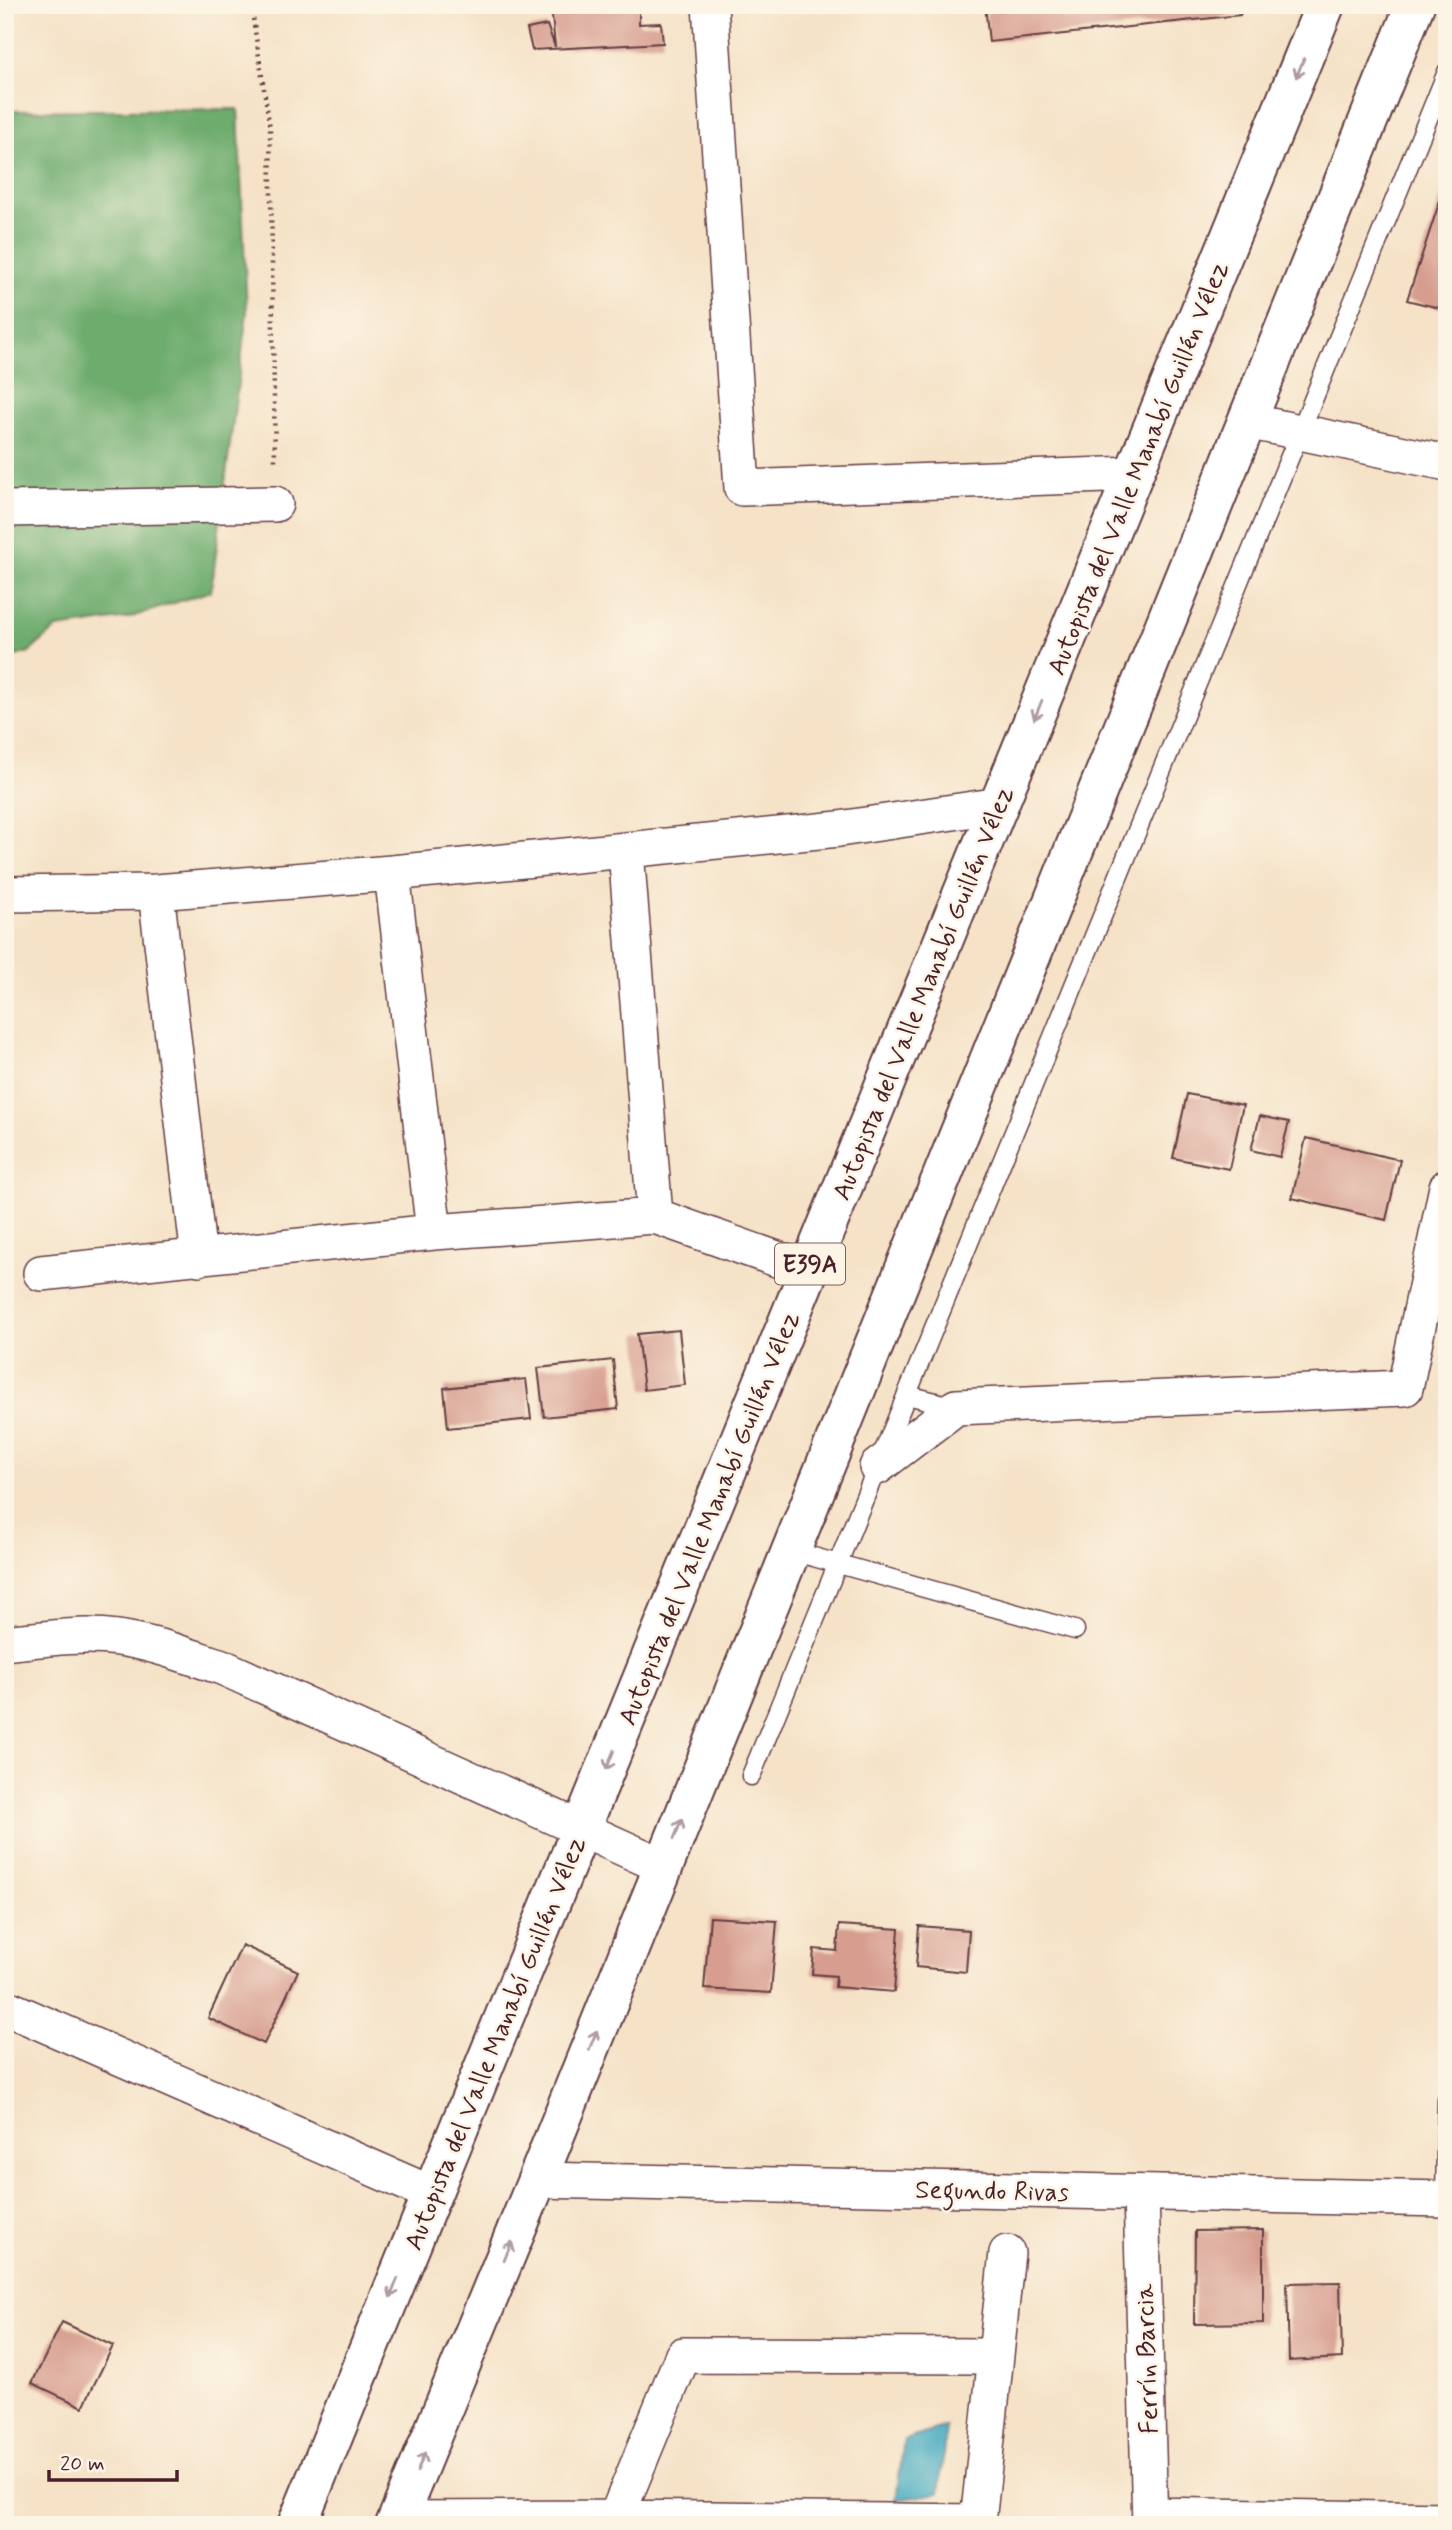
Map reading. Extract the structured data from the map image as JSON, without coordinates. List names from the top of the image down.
{
  "streets": {
    "main road": ["Autopista del Valle Manabí Guillén Vélez", "E39A"],
    "street": ["Segundo Rivas", "Ferrín Barcia"]
  },
  "crossings": [
    ["Segundo Rivas", "Ferrín Barcia"]
  ],
  "scale_bar": "20 m"
}
